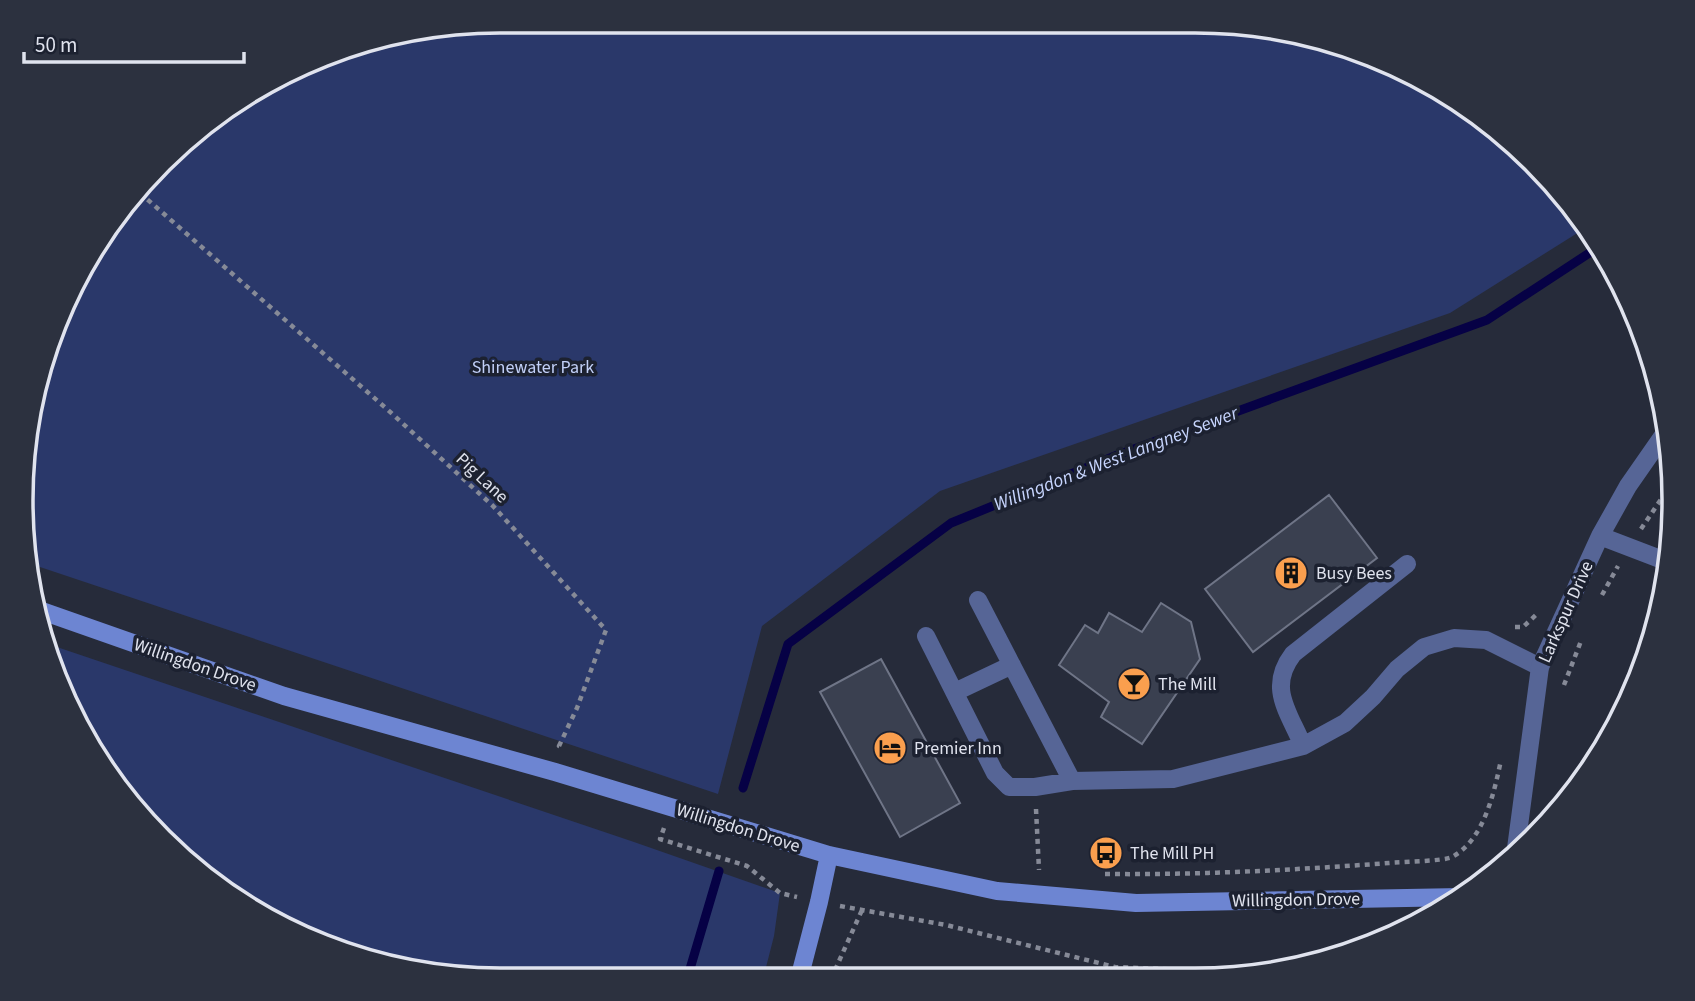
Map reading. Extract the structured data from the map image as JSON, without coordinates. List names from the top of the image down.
{
  "streets": {
    "main road": ["Willingdon Drove"],
    "street": ["Larkspur Drive"],
    "path": ["Pig Lane"]
  },
  "water": ["Willingdon & West Langney Sewer"],
  "parks": ["Shinewater Park"],
  "places": {
    "building": ["Busy Bees"],
    "bar": ["The Mill"],
    "hotel": ["Premier Inn"],
    "bus stop": ["The Mill PH"]
  },
  "scale_bar": "50 m"
}
